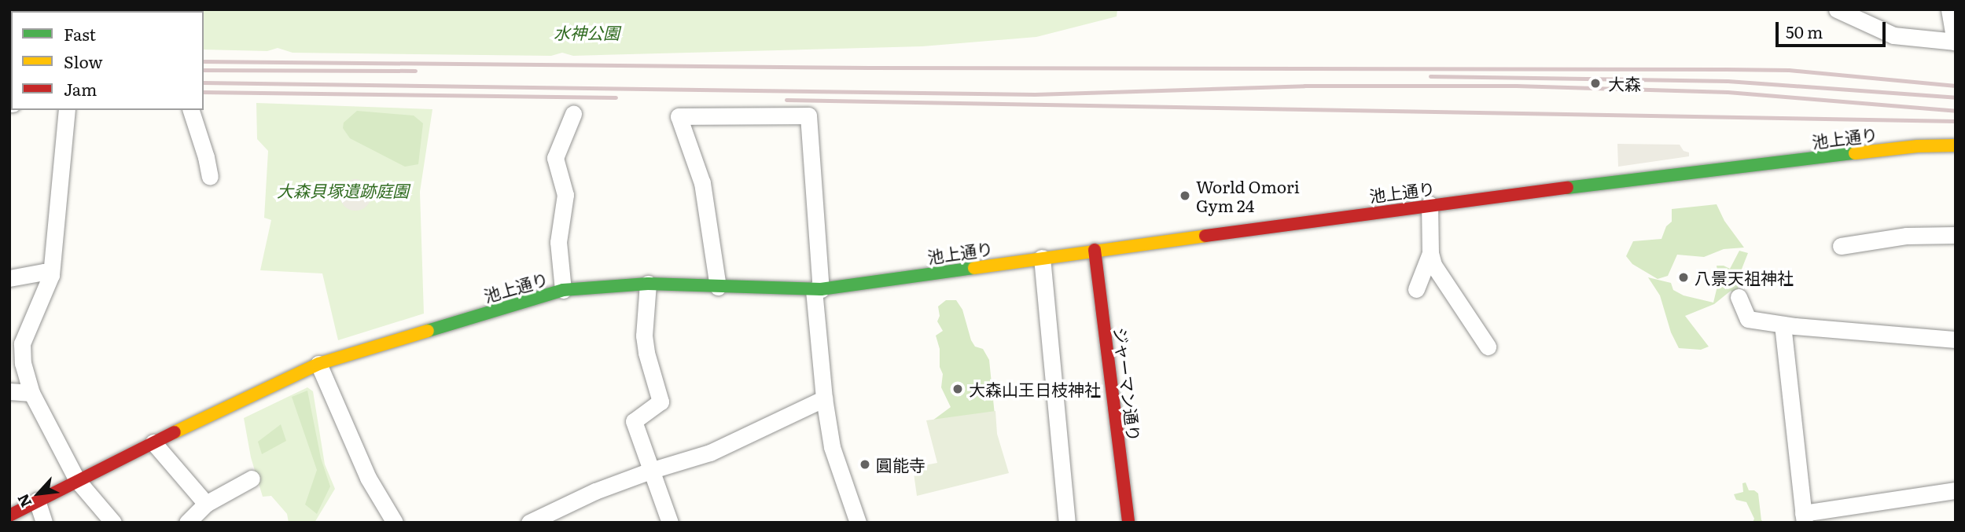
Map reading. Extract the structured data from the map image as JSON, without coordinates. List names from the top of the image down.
{
  "streets": {
    "main road": ["池上通り", "ジャーマン通り"]
  },
  "crossings": [
    ["池上通り", "ジャーマン通り"]
  ],
  "parks": ["水神公園", "大森貝塚遺跡庭園"],
  "places": [
    "大森",
    "World Omori Gym 24",
    "八景天祖神社",
    "大森山王日枝神社",
    "圓能寺"
  ],
  "legend": ["Fast", "Slow", "Jam"],
  "scale_bar": "50 m",
  "north": "bottom left"
}
